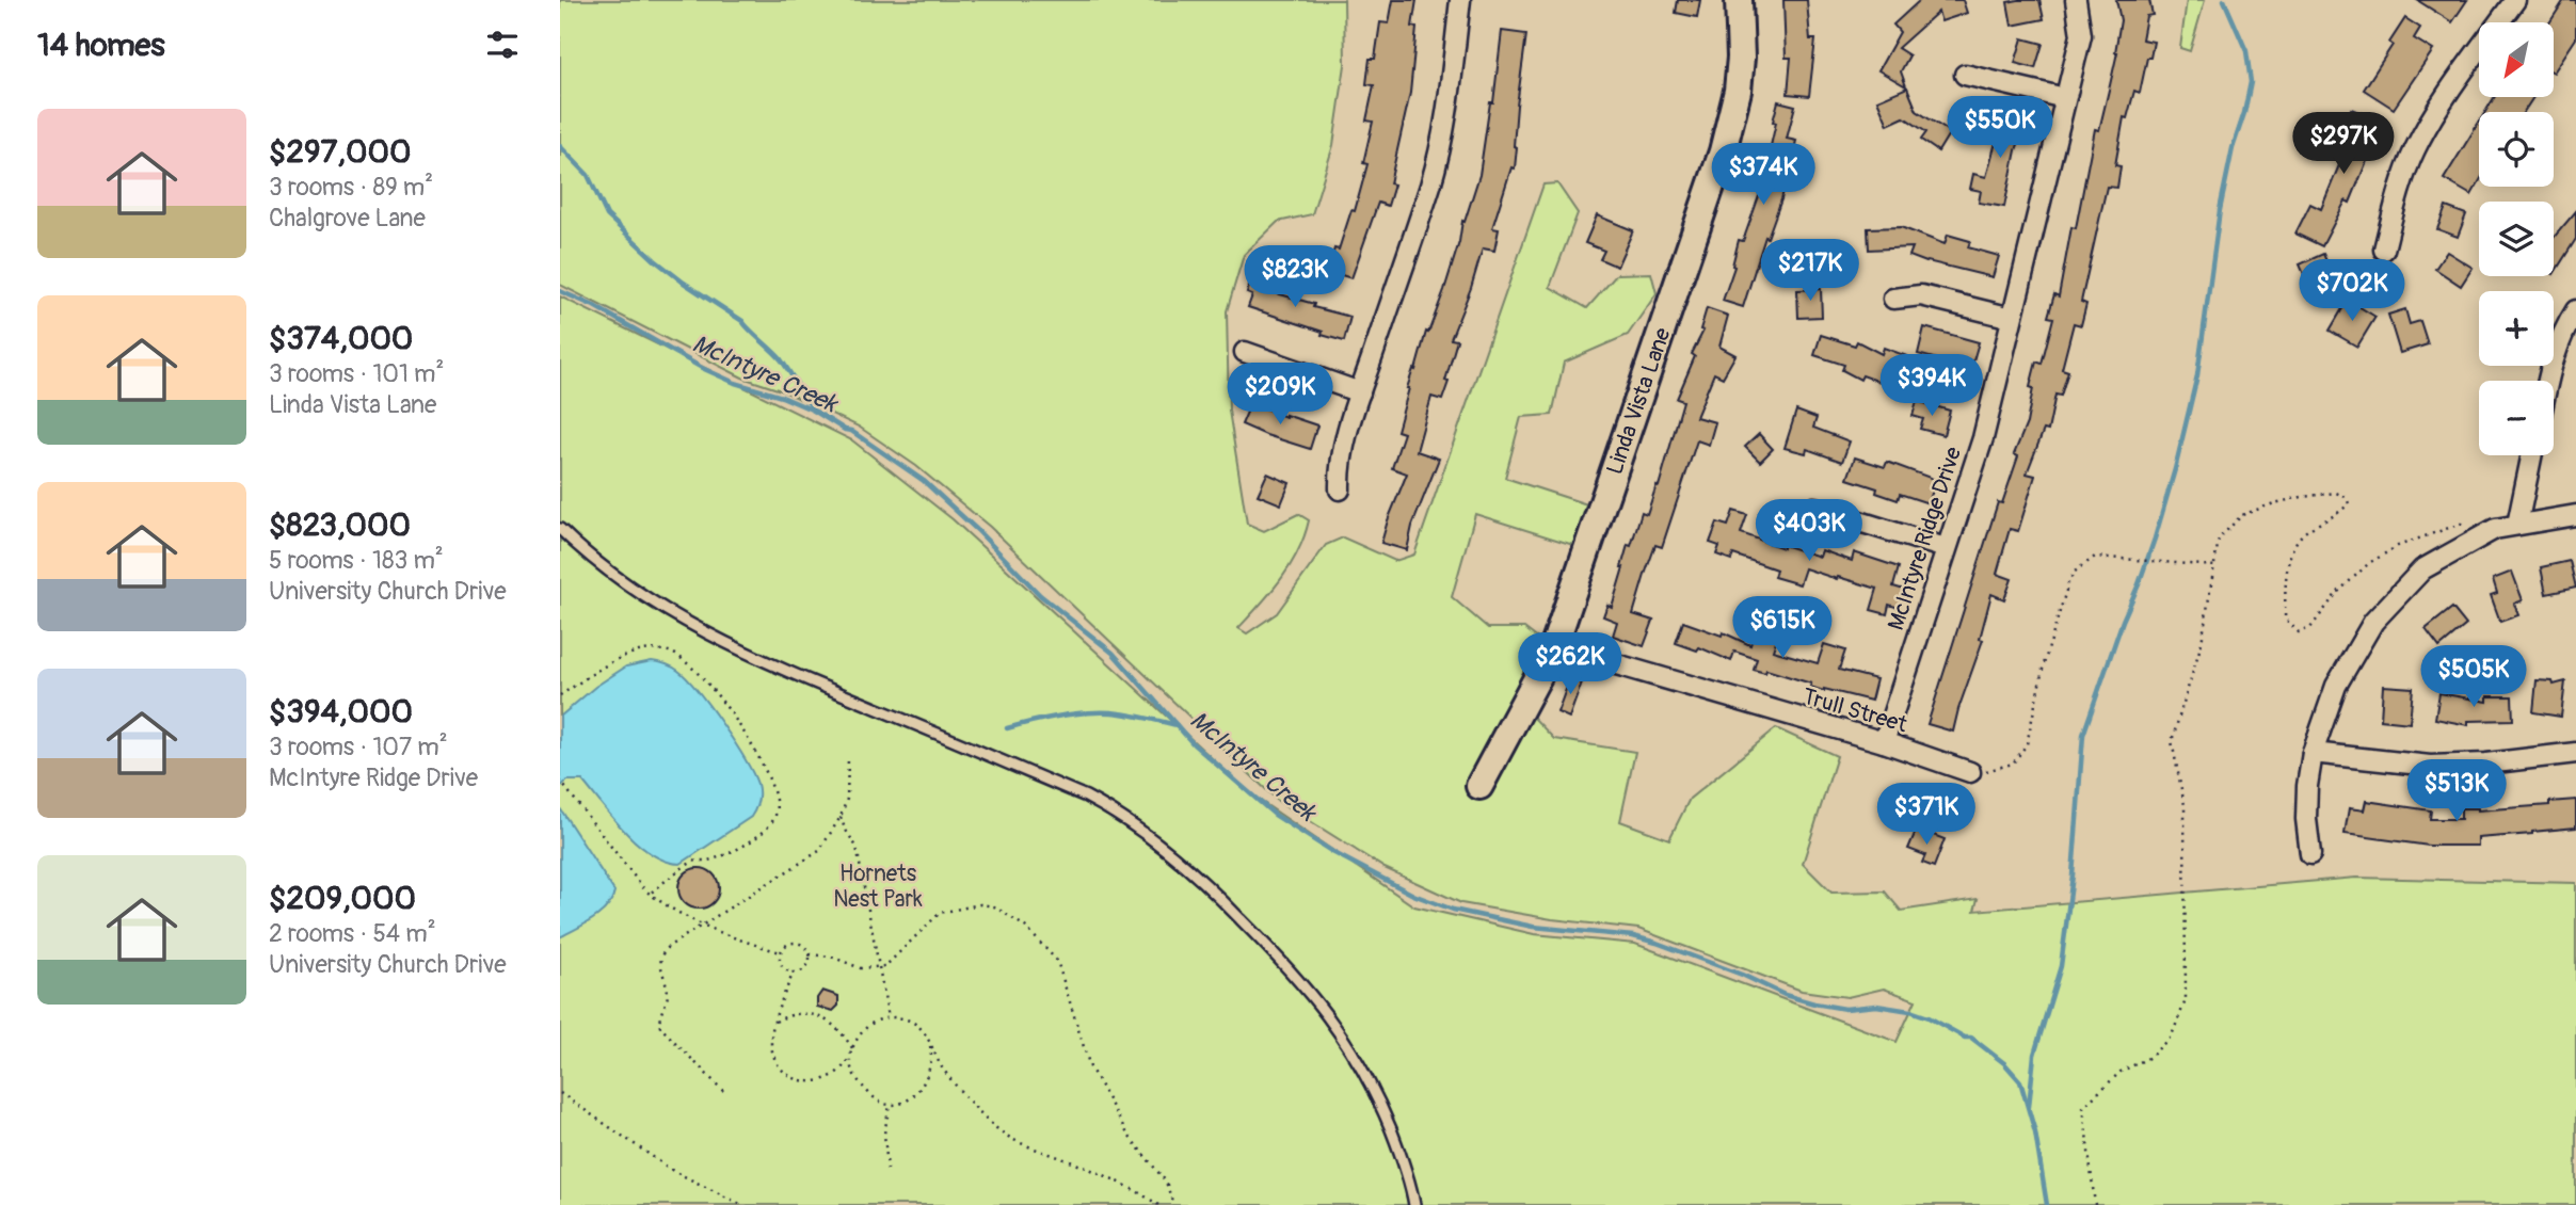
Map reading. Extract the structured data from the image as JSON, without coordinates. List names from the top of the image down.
{
  "streets": {
    "street": ["Linda Vista Lane", "McIntyre Ridge Drive", "Trull Street"]
  },
  "crossings": [
    ["Linda Vista Lane", "Trull Street"],
    ["McIntyre Ridge Drive", "Trull Street"]
  ],
  "water": ["McIntyre Creek"],
  "parks": ["Hornets Nest Park"],
  "north": "bottom left",
  "page": {
    "heading": "14 homes",
    "map_buttons": ["+", "−"],
    "list": [
      {
        "name": "$297,000",
        "note": "3 rooms · 89 m² · Chalgrove Lane"
      },
      {
        "name": "$374,000",
        "note": "3 rooms · 101 m² · Linda Vista Lane"
      },
      {
        "name": "$823,000",
        "note": "5 rooms · 183 m² · University Church Drive"
      },
      {
        "name": "$394,000",
        "note": "3 rooms · 107 m² · McIntyre Ridge Drive"
      },
      {
        "name": "$209,000",
        "note": "2 rooms · 54 m² · University Church Drive"
      }
    ],
    "price": [
      "$550K",
      "$297K",
      "$374K",
      "$217K",
      "$823K",
      "$702K",
      "$394K",
      "$209K",
      "$403K",
      "$615K",
      "$262K",
      "$505K",
      "$513K",
      "$371K"
    ]
  }
}
